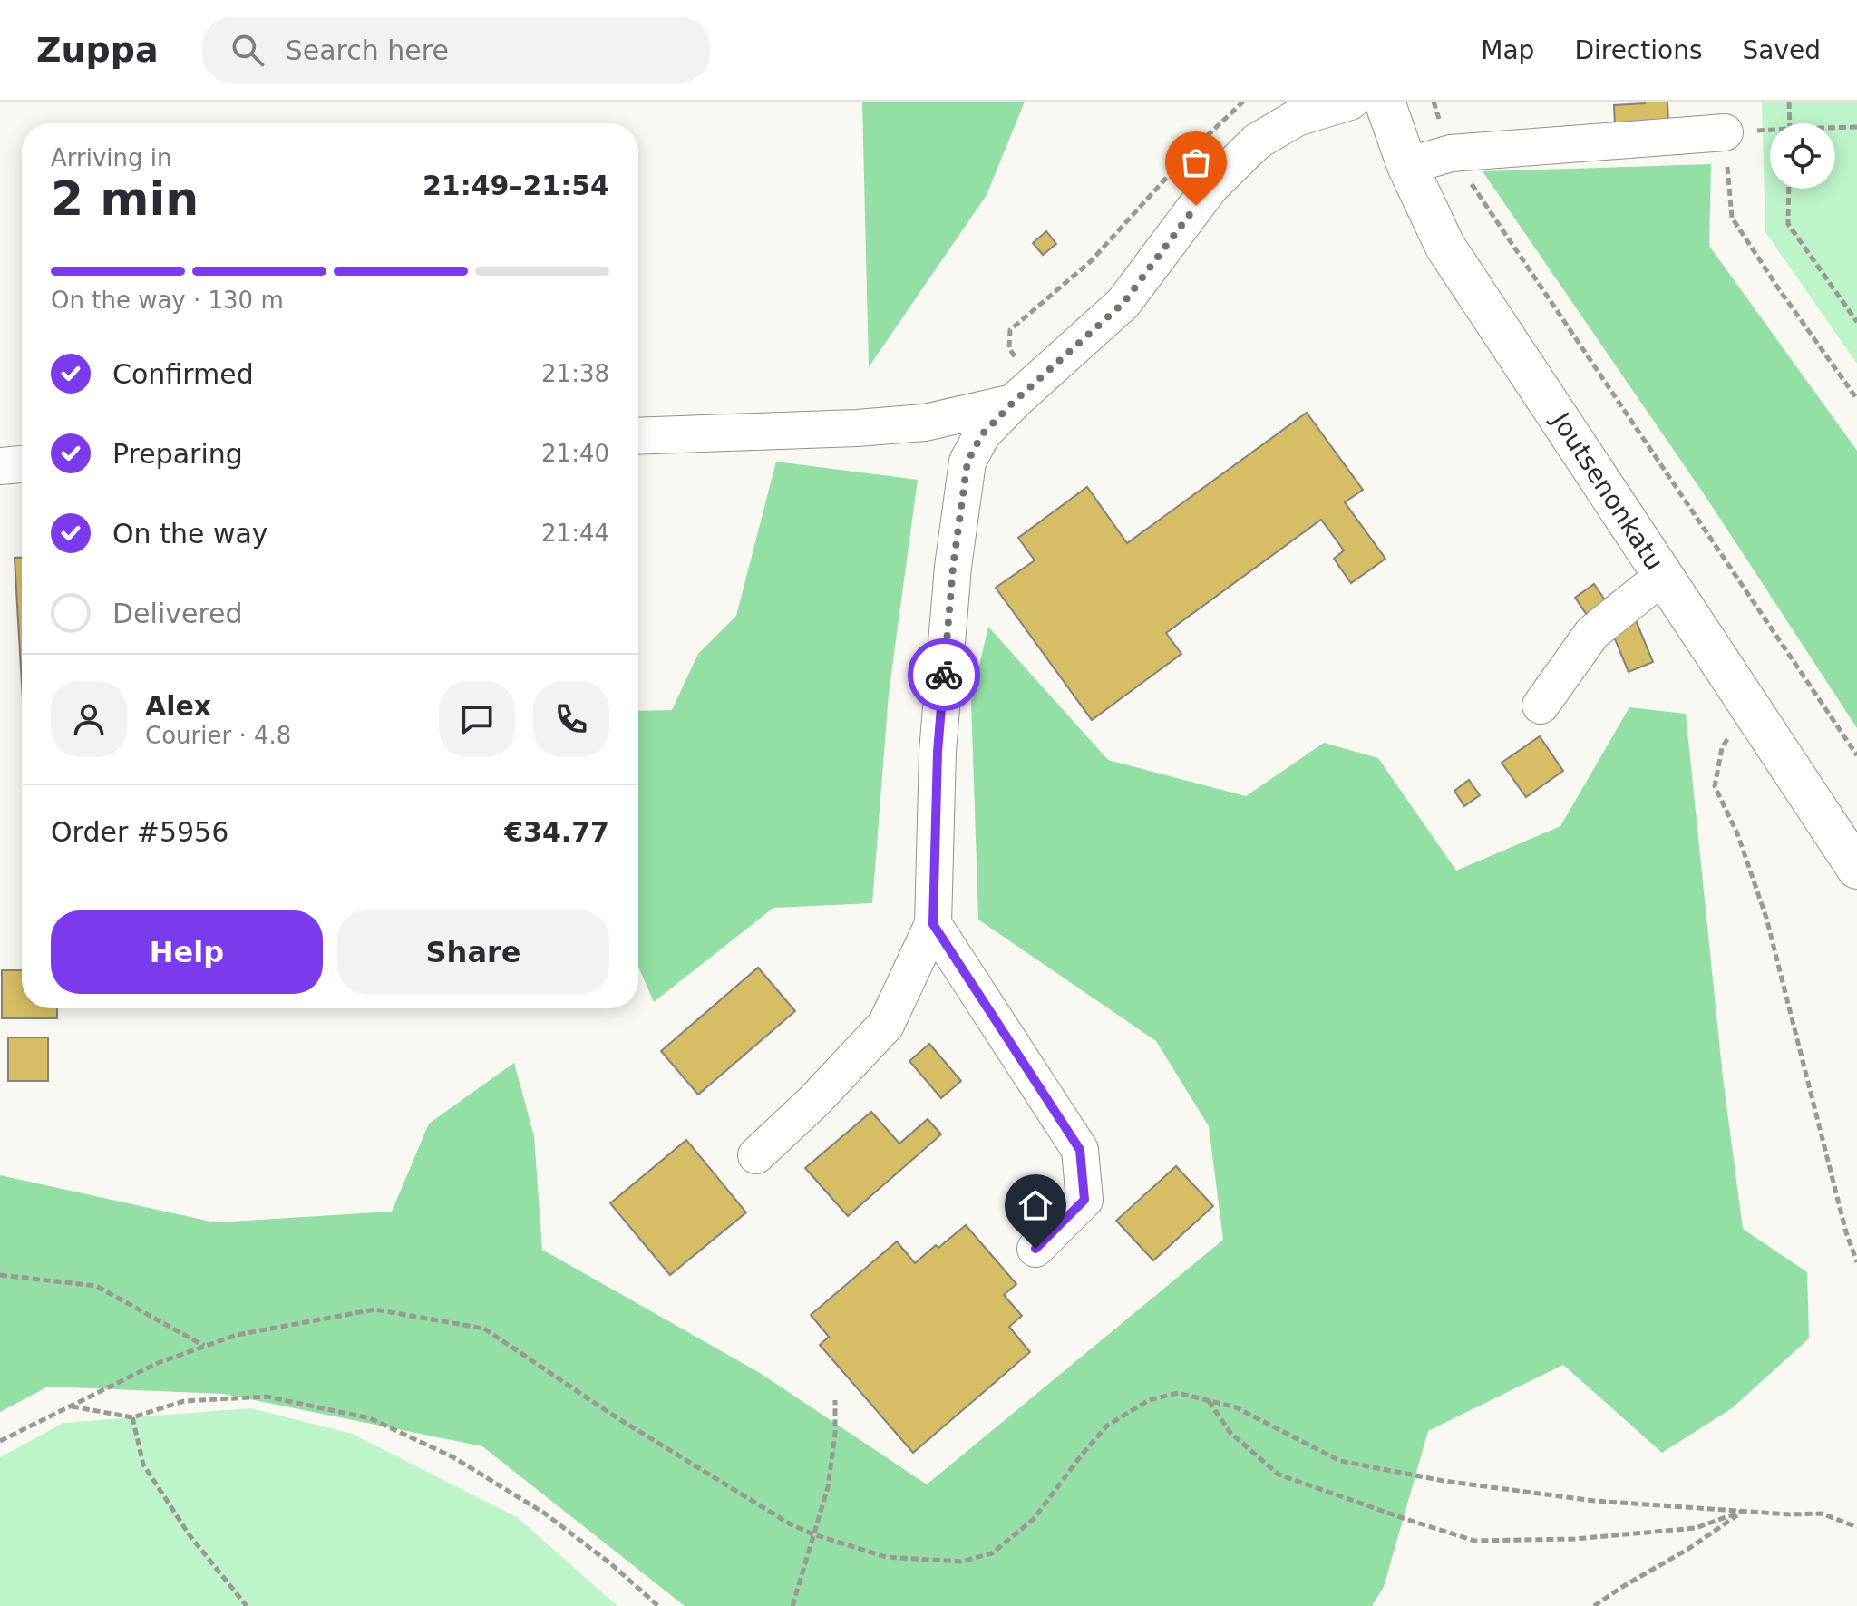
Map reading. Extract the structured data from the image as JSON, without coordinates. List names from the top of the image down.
{
  "streets": {
    "main road": ["Joutsenonkatu"]
  },
  "page": {
    "header": "Zuppa",
    "search": "Search here",
    "nav": ["Map", "Directions", "Saved"],
    "heading": ["2 min", "Arriving in", "21:49–21:54"],
    "panel": [
      "Alex",
      "Courier · 4.8",
      "Order #5956",
      "€34.77"
    ],
    "bar": "On the way · 130 m",
    "list": [
      ["Confirmed", "21:38"],
      ["Preparing", "21:40"],
      ["On the way", "21:44"],
      "Delivered"
    ],
    "buttons": ["Help", "Share"]
  }
}
